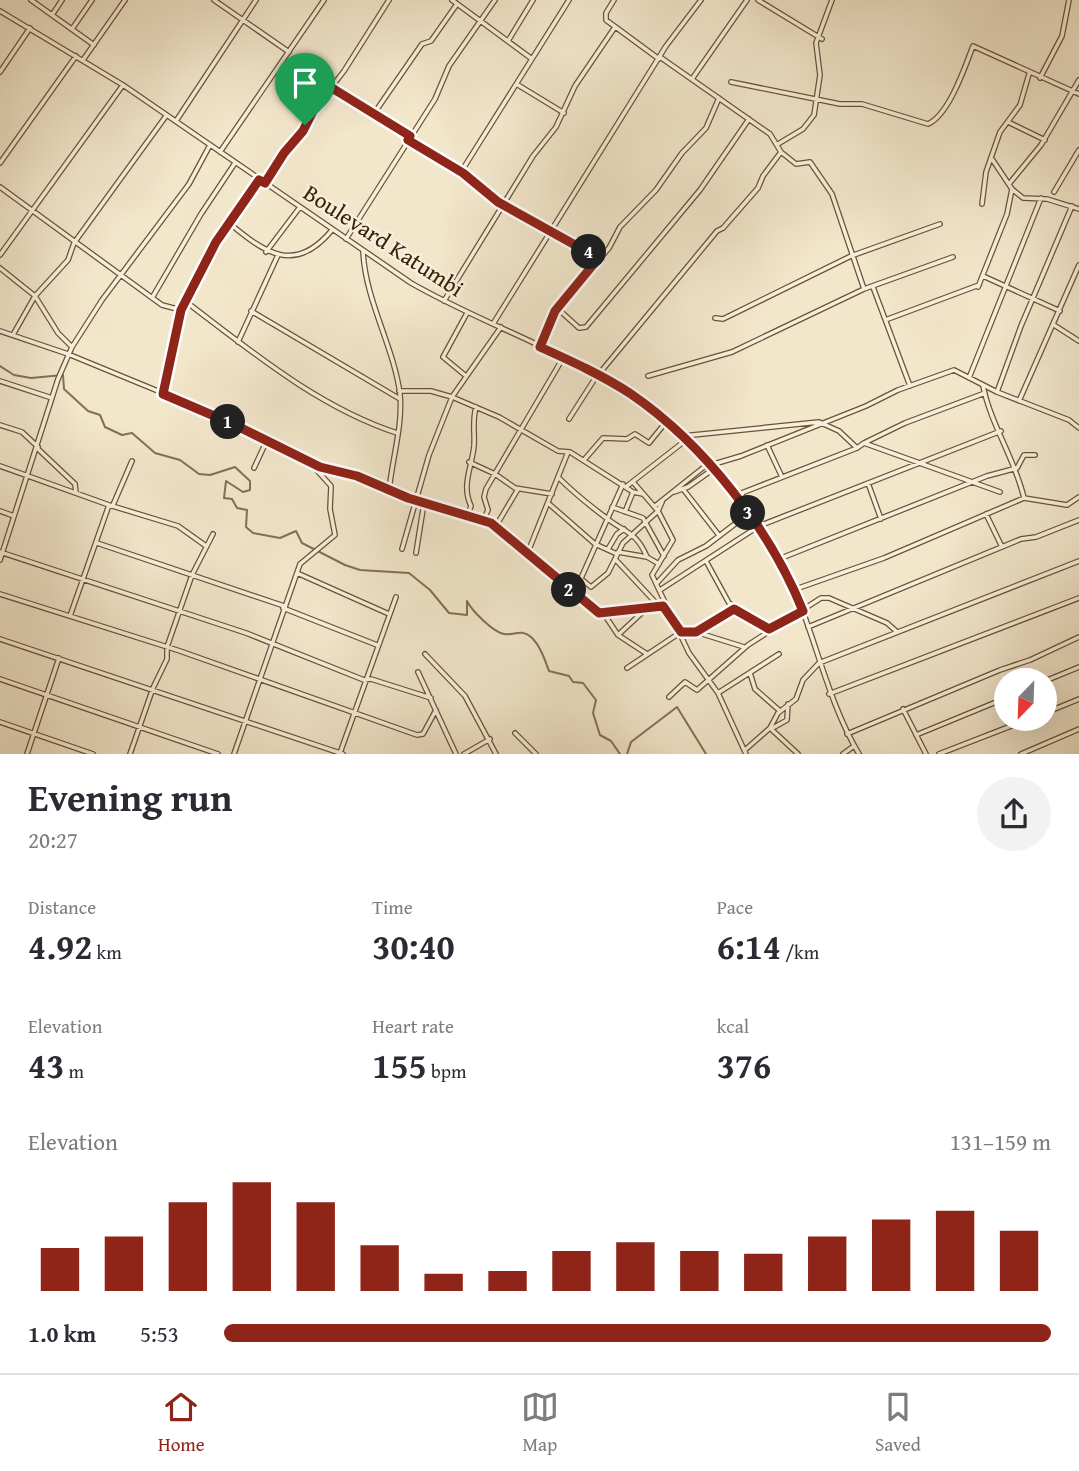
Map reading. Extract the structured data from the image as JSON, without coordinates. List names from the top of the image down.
{
  "streets": {
    "street": ["Boulevard Katumbi"]
  },
  "north": "bottom left",
  "page": {
    "pins": [
      "4",
      "1",
      "3",
      "2"
    ],
    "heading": ["Evening run", "20:27"],
    "stats": [
      ["Distance", "4.92 km"],
      ["Time", "30:40"],
      ["Pace", "6:14 /km"],
      ["Elevation", "43 m"],
      ["Heart rate", "155 bpm"],
      ["kcal", "376"]
    ],
    "chart": ["Elevation", "131–159 m"],
    "list": [
      {
        "name": "1.0 km",
        "note": "5:53"
      }
    ],
    "tabs": ["Home", "Map", "Saved"]
  }
}
